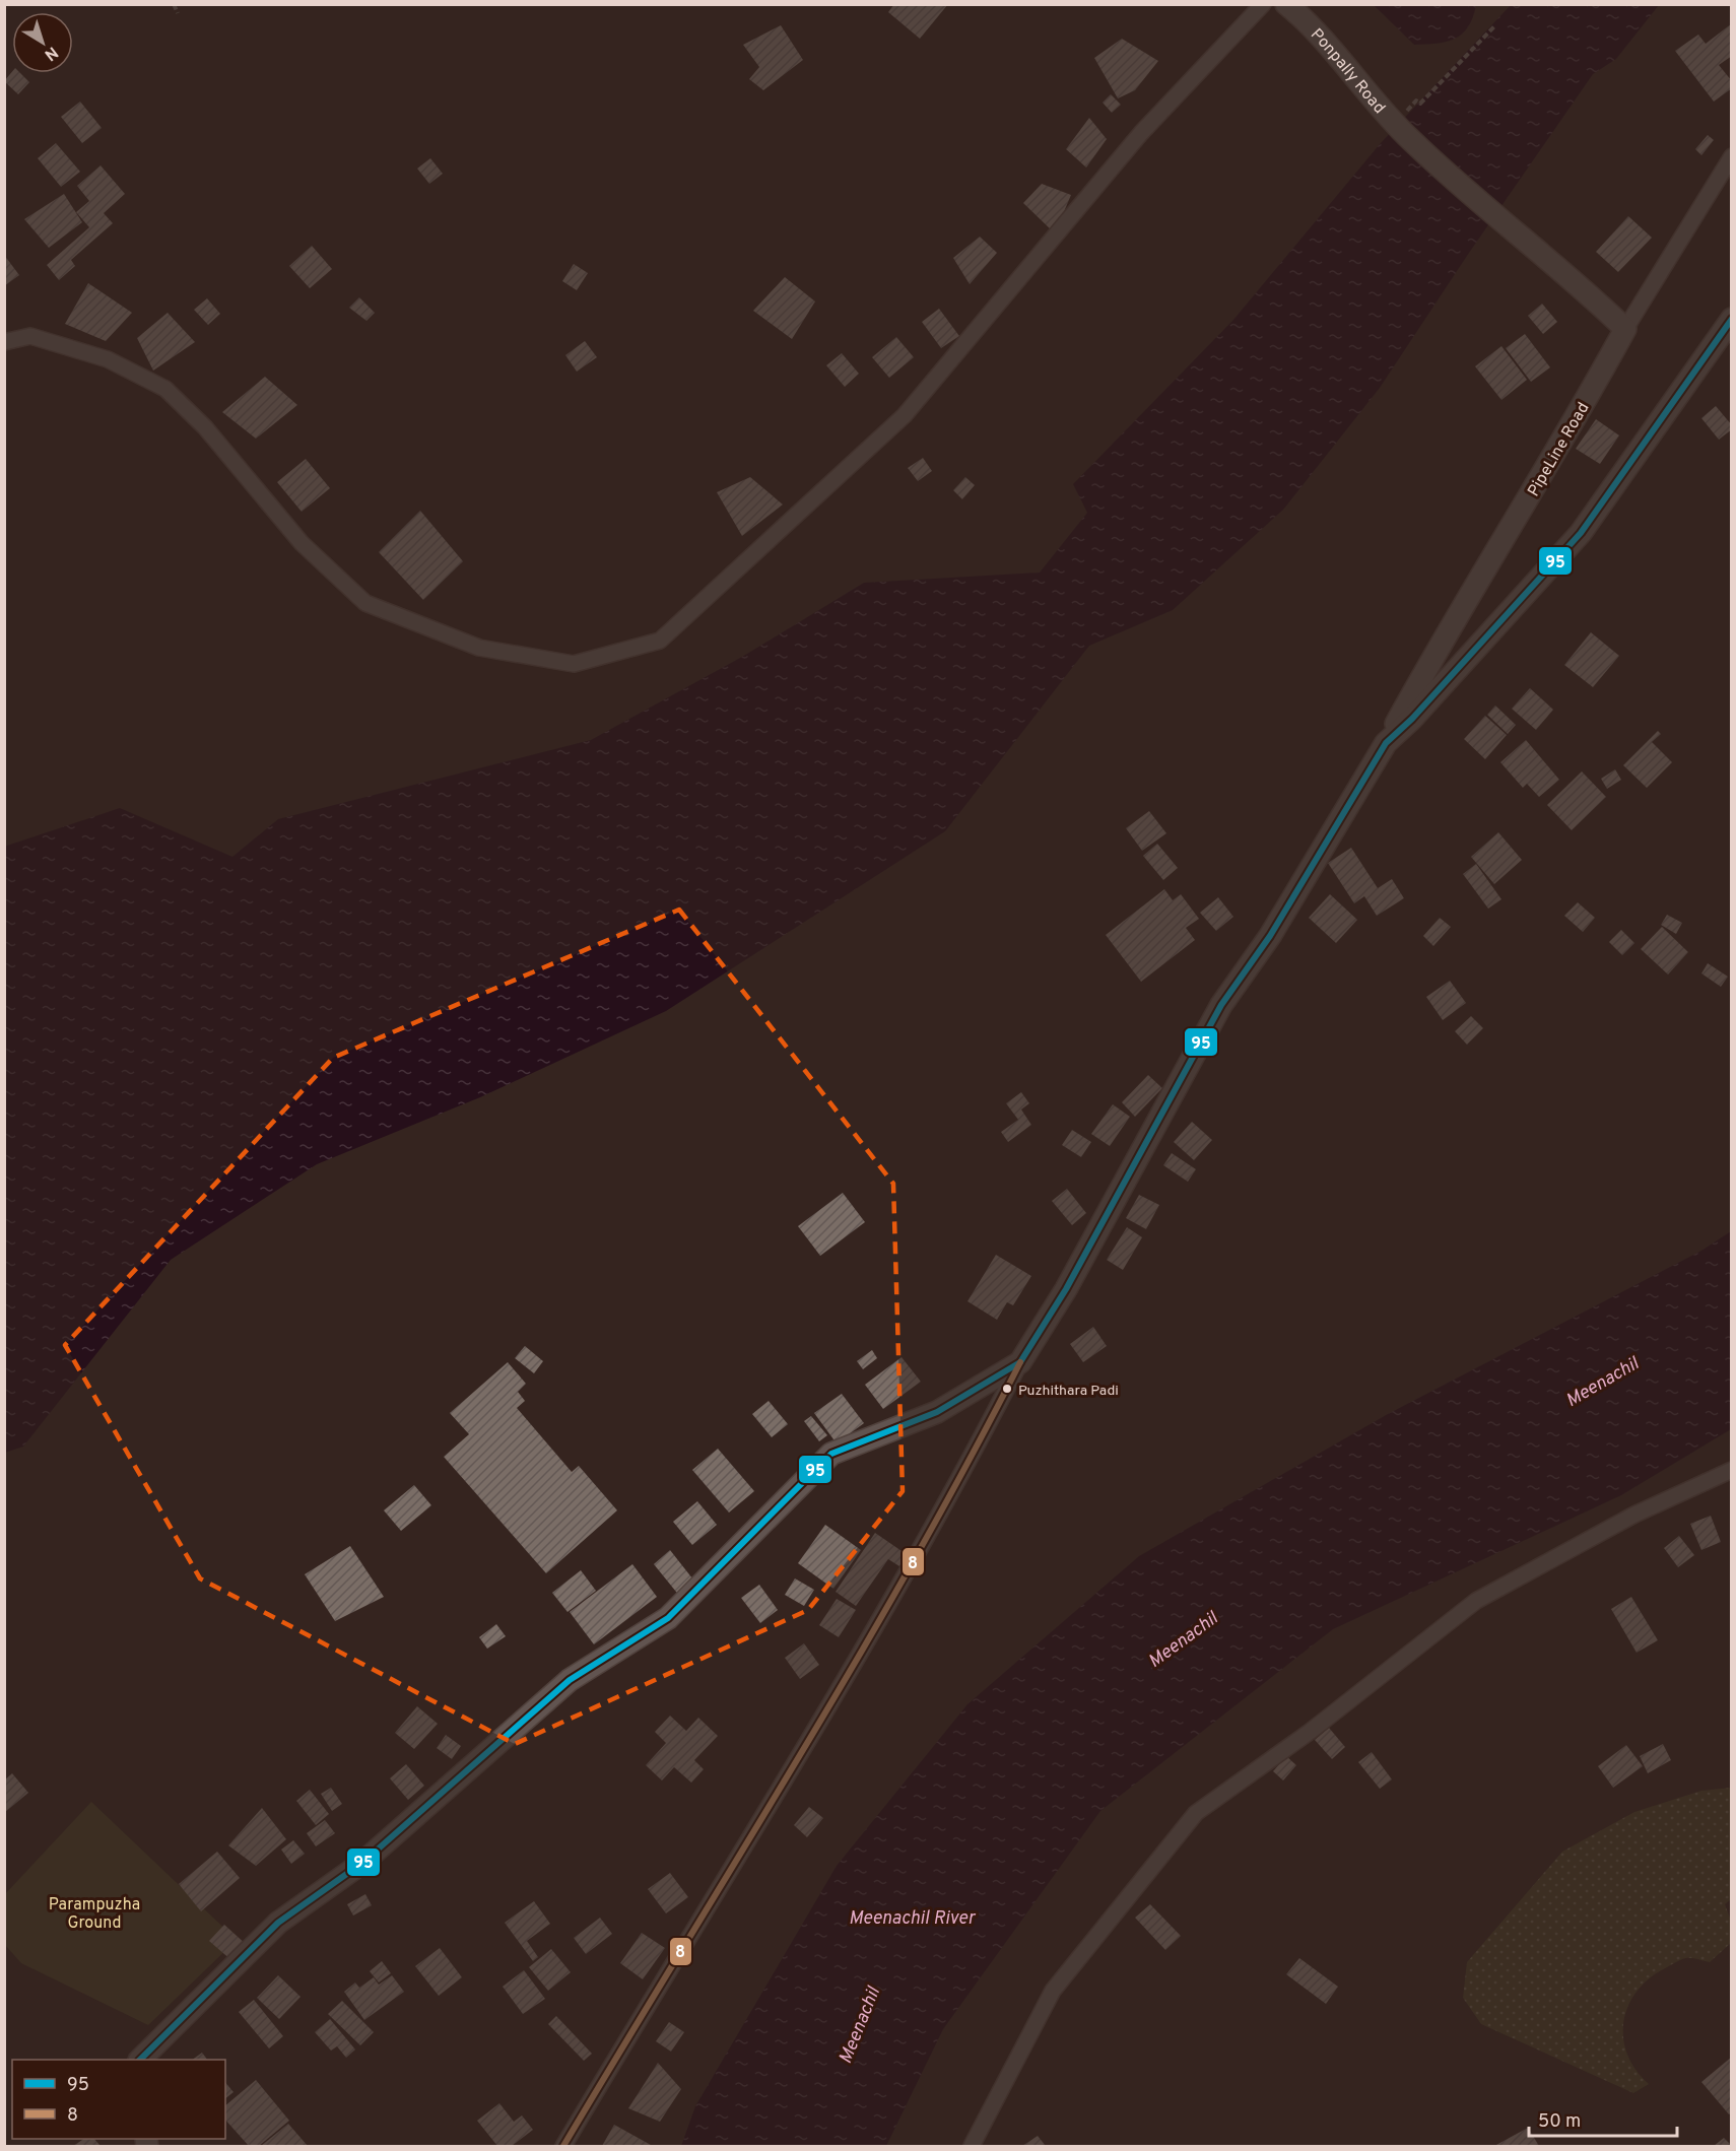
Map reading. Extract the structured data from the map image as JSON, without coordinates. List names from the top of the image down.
{
  "streets": {
    "main road": ["Ponpally Road", "PipeLine Road"]
  },
  "crossings": [
    ["Ponpally Road", "PipeLine Road"]
  ],
  "water": ["Meenachil", "Meenachil River"],
  "parks": ["Parampuzha Ground"],
  "places": ["Puzhithara Padi"],
  "lines": ["transit line 95", "transit line 8"],
  "legend": ["95", "8"],
  "scale_bar": "50 m",
  "north": "bottom right"
}
